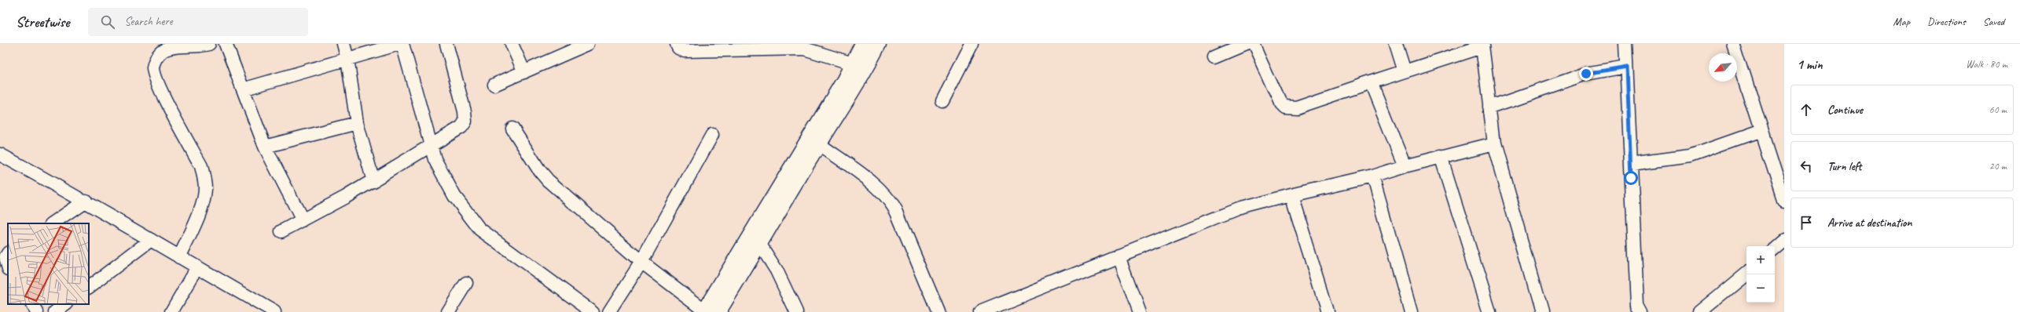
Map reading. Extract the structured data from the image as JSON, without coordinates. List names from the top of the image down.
{
  "north": "bottom left",
  "page": {
    "header": "Streetwise",
    "search": "Search here",
    "nav": ["Map", "Directions", "Saved"],
    "heading": ["1 min", "Walk · 80 m"],
    "list": [
      ["Continue", "60 m"],
      ["Turn left", "20 m"],
      "Arrive at destination"
    ],
    "map_buttons": ["+", "−"]
  }
}
